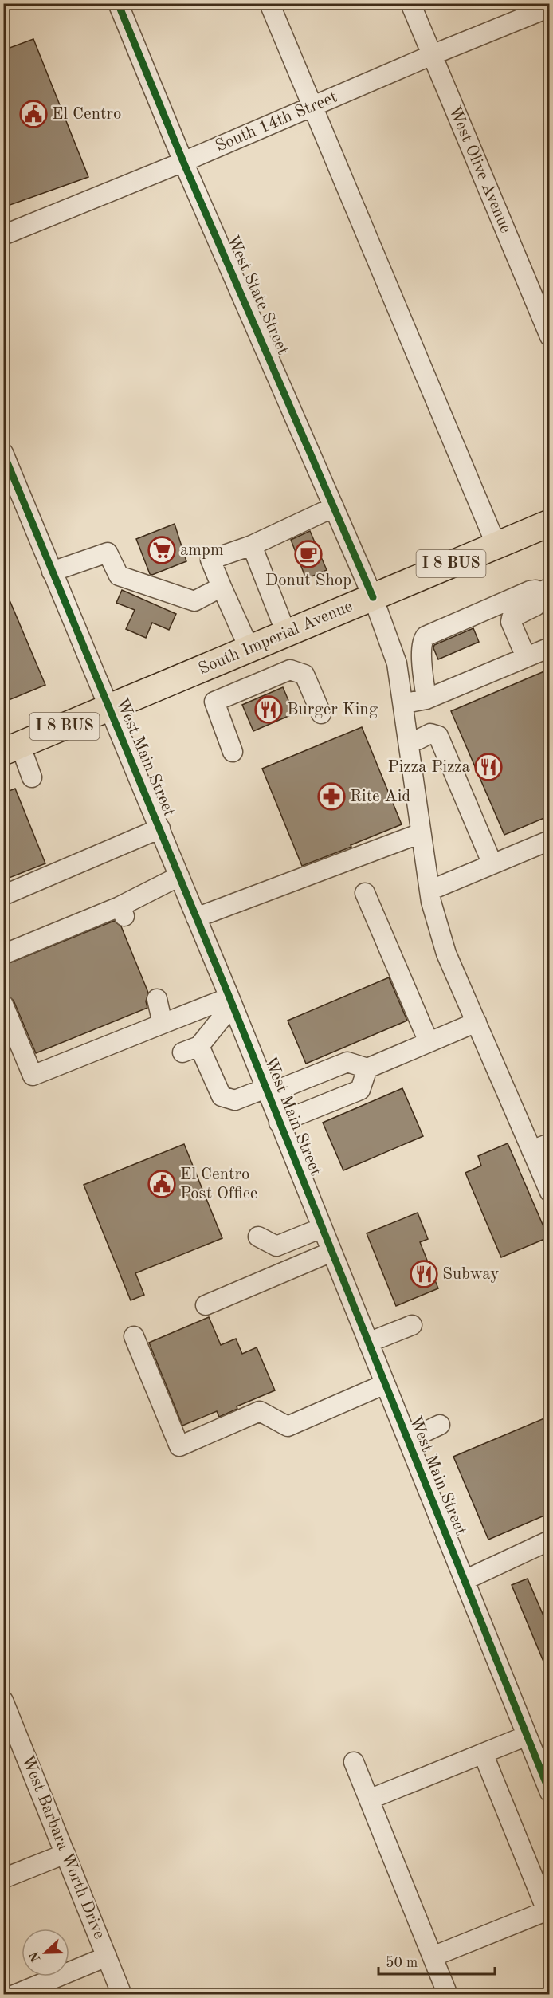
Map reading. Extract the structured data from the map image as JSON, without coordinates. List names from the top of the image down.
{
  "streets": {
    "highway": ["I 8 BUS", "South Imperial Avenue"],
    "street": [
      "South 14th Street",
      "West Olive Avenue",
      "West State Street",
      "West Main Street",
      "West Barbara Worth Drive"
    ]
  },
  "crossings": [
    ["South 14th Street", "West Olive Avenue"],
    ["South 14th Street", "West State Street"],
    ["West State Street", "South Imperial Avenue"],
    ["I 8 BUS", "South Imperial Avenue"],
    ["I 8 BUS", "West Main Street"],
    ["South Imperial Avenue", "West Main Street"]
  ],
  "places": {
    "public building": ["El Centro", "El Centro Post Office"],
    "supermarket": ["ampm"],
    "cafe": ["Donut Shop"],
    "restaurant": ["Burger King", "Pizza Pizza", "Subway"],
    "pharmacy": ["Rite Aid"]
  },
  "scale_bar": "50 m",
  "north": "left"
}
